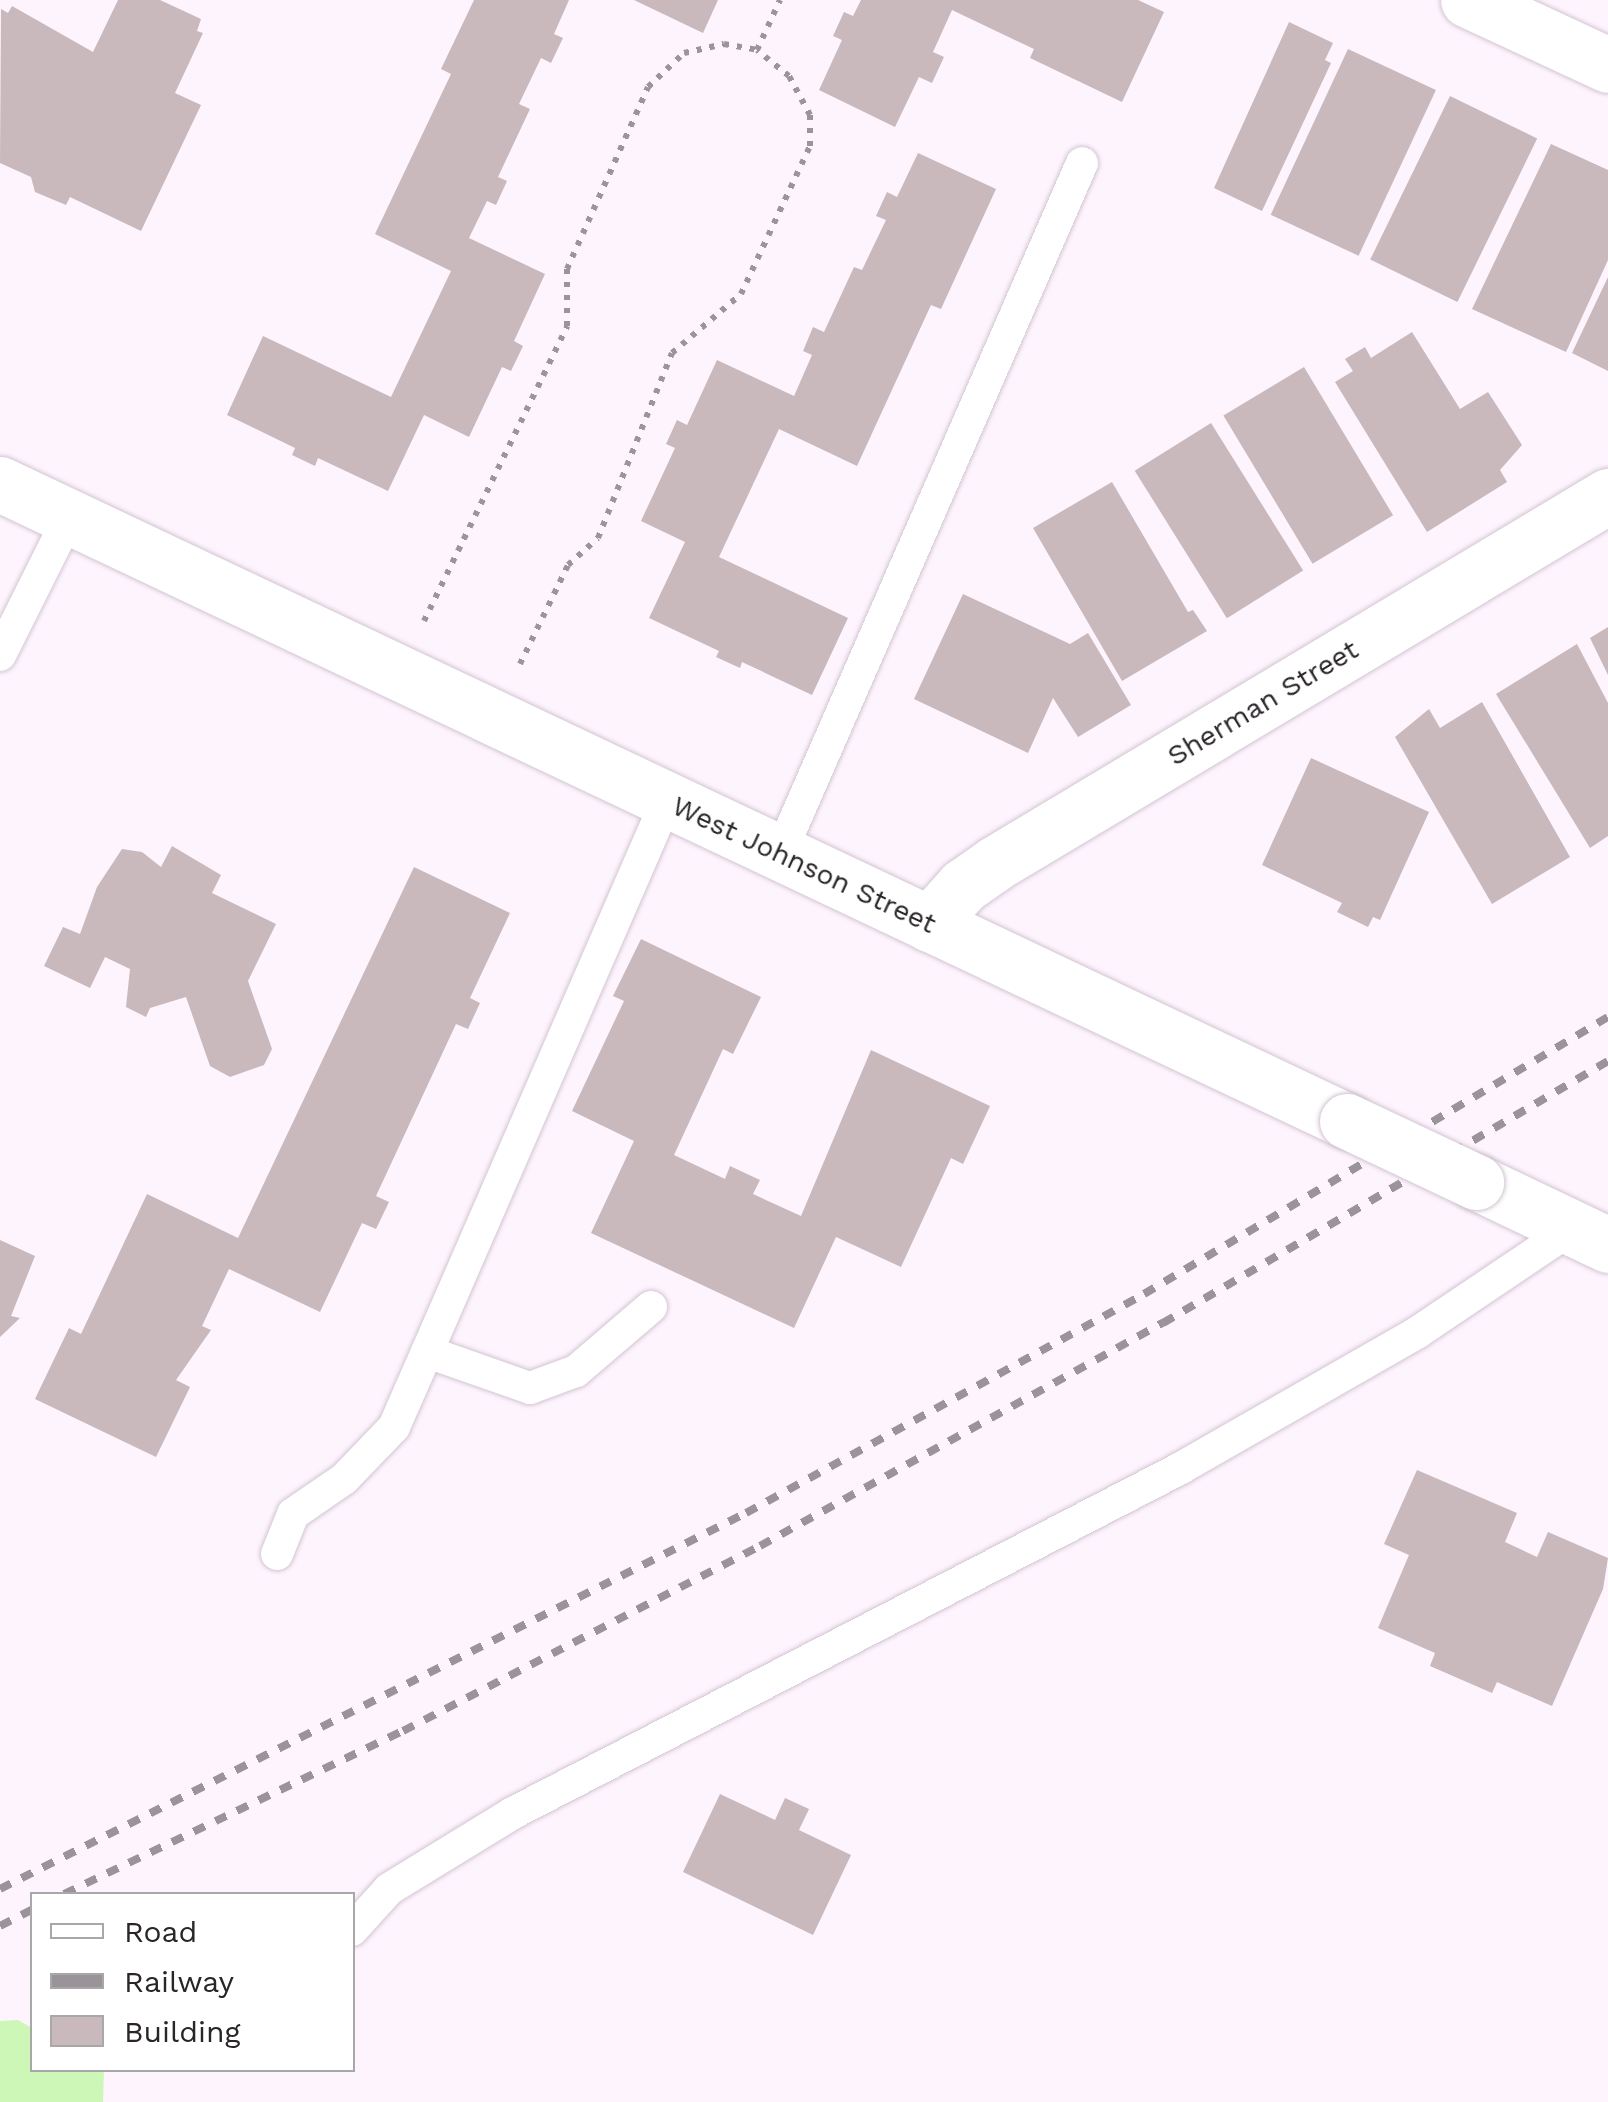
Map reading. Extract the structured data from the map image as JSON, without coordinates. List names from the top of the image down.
{
  "streets": {
    "street": ["Sherman Street", "West Johnson Street"]
  },
  "crossings": [
    ["Sherman Street", "West Johnson Street"]
  ],
  "legend": ["Road", "Railway", "Building"]
}
